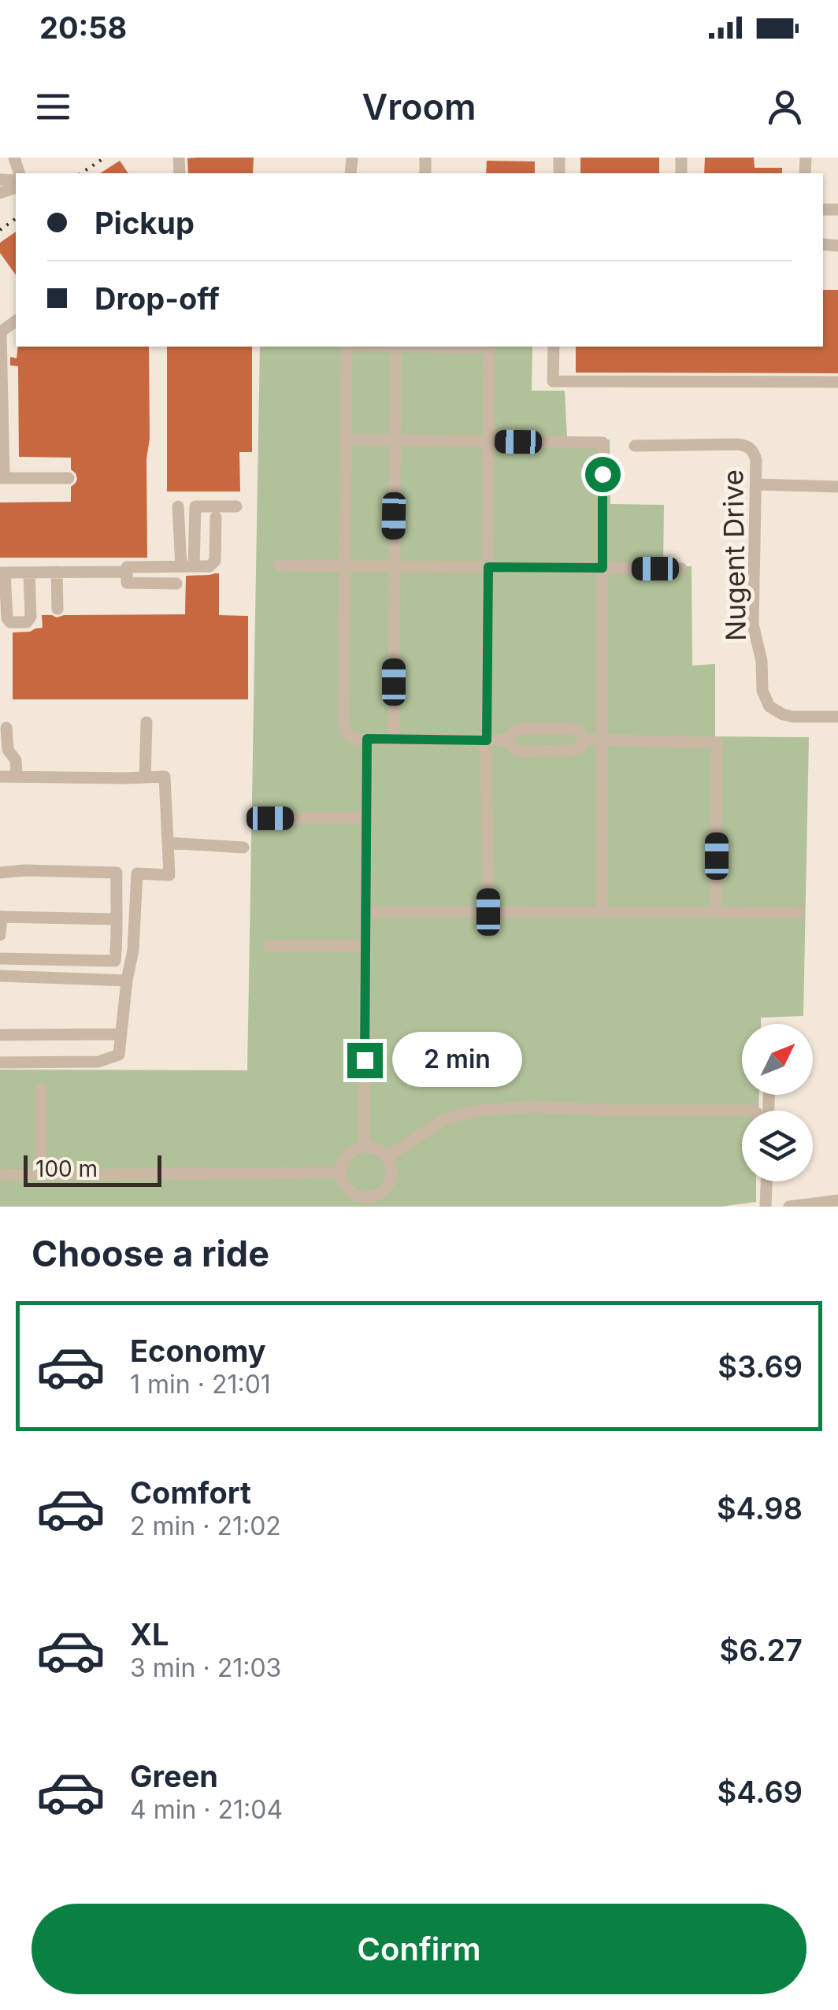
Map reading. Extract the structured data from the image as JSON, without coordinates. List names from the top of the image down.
{
  "streets": {
    "street": ["Nugent Drive"]
  },
  "scale_bar": "100 m",
  "north": "top right",
  "page": {
    "status": "20:58",
    "header": "Vroom",
    "banner": ["Pickup", "Drop-off"],
    "bubble": "2 min",
    "scale": "100 m",
    "heading": "Choose a ride",
    "list": [
      {
        "name": "Economy",
        "note": "1 min · 21:01",
        "value": "$3.69"
      },
      {
        "name": "Comfort",
        "note": "2 min · 21:02",
        "value": "$4.98"
      },
      {
        "name": "XL",
        "note": "3 min · 21:03",
        "value": "$6.27"
      },
      {
        "name": "Green",
        "note": "4 min · 21:04",
        "value": "$4.69"
      }
    ],
    "buttons": "Confirm"
  }
}
